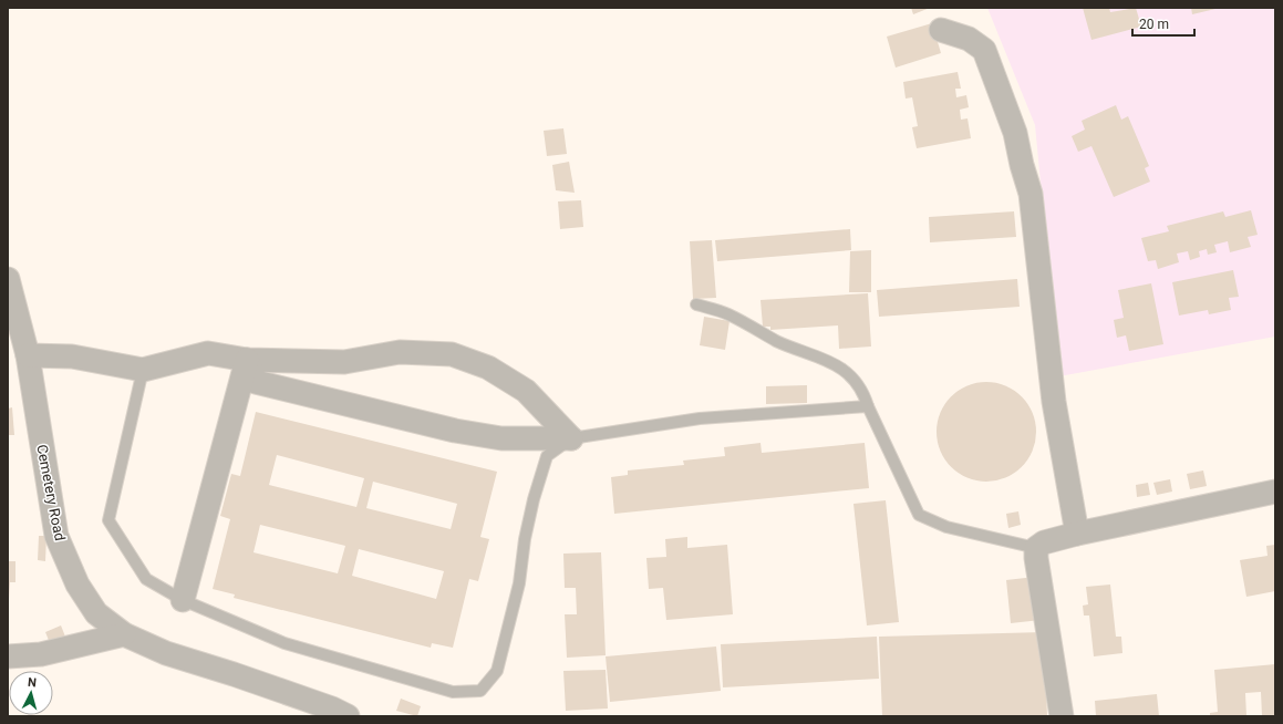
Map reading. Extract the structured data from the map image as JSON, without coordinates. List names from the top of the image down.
{
  "streets": {
    "street": ["Cemetery Road"]
  },
  "scale_bar": "20 m",
  "north": "top"
}
